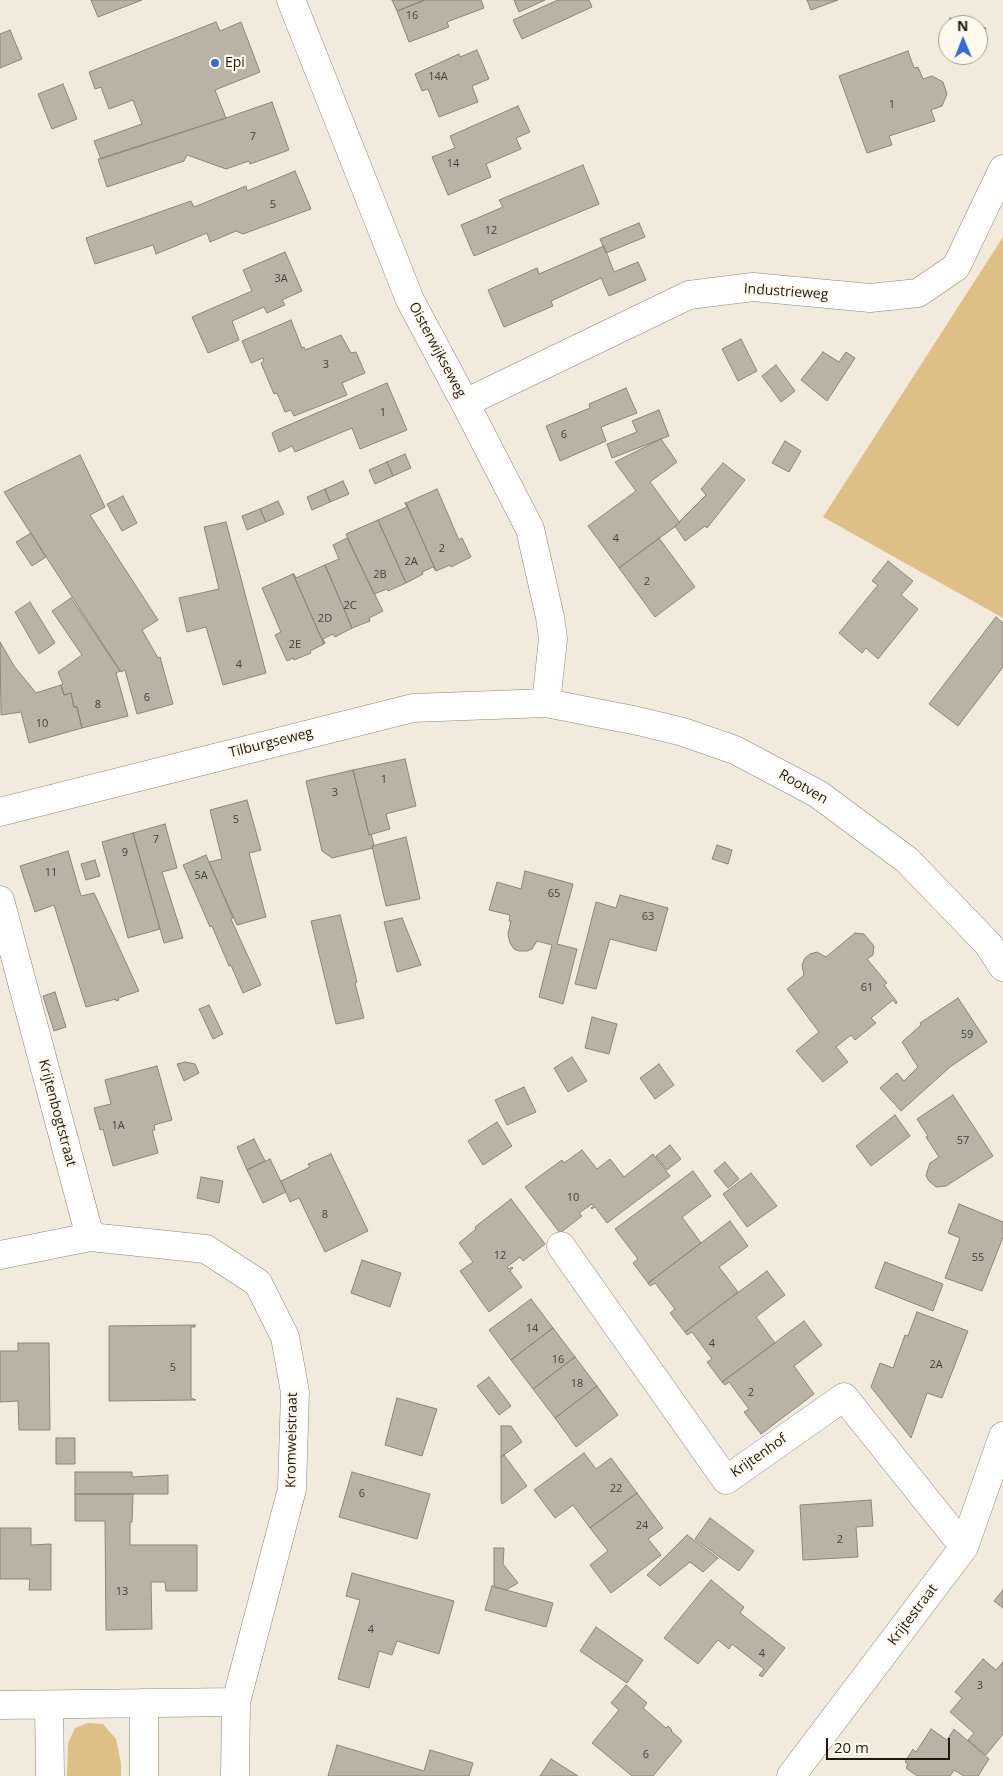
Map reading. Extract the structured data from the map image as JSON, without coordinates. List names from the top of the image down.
{
  "streets": {
    "street": [
      "Industrieweg",
      "Oisterwijkseweg",
      "Tilburgseweg",
      "Rootven",
      "Krijtenbogtstraat",
      "Kromweistraat",
      "Krijtenhof",
      "Krijtestraat"
    ]
  },
  "crossings": [
    ["Industrieweg", "Oisterwijkseweg"],
    ["Oisterwijkseweg", "Tilburgseweg"],
    ["Oisterwijkseweg", "Rootven"],
    ["Tilburgseweg", "Rootven"],
    ["Krijtenbogtstraat", "Kromweistraat"],
    ["Krijtenhof", "Krijtestraat"]
  ],
  "places": ["Epi"],
  "house_numbers": [
    "16",
    "14A",
    "1",
    "7",
    "14",
    "5",
    "12",
    "3A",
    "3",
    "1",
    "6",
    "4",
    "2",
    "2A",
    "2B",
    "2",
    "2C",
    "2D",
    "2E",
    "4",
    "6",
    "8",
    "10",
    "1",
    "3",
    "5",
    "7",
    "9",
    "11",
    "5A",
    "65",
    "63",
    "61",
    "59",
    "1A",
    "57",
    "10",
    "8",
    "12",
    "55",
    "14",
    "4",
    "16",
    "2A",
    "5",
    "18",
    "2",
    "22",
    "6",
    "24",
    "2",
    "13",
    "4",
    "4",
    "3",
    "6"
  ],
  "scale_bar": "20 m",
  "north": "top"
}
